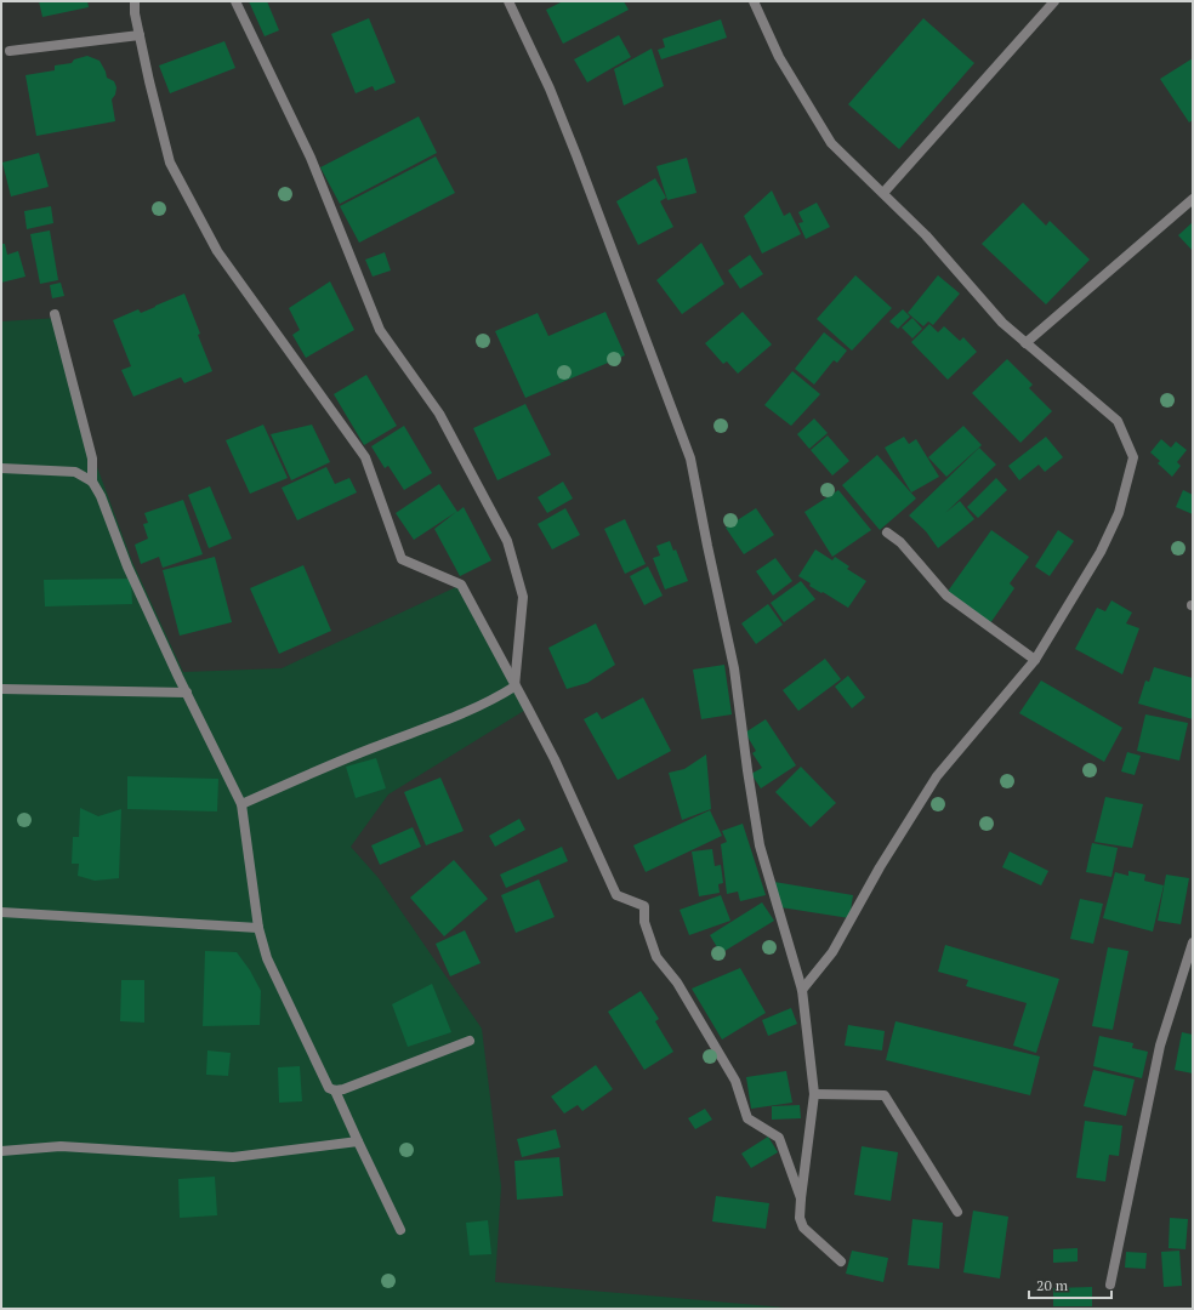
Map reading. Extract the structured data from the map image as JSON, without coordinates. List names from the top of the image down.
{
  "scale_bar": "20 m"
}
